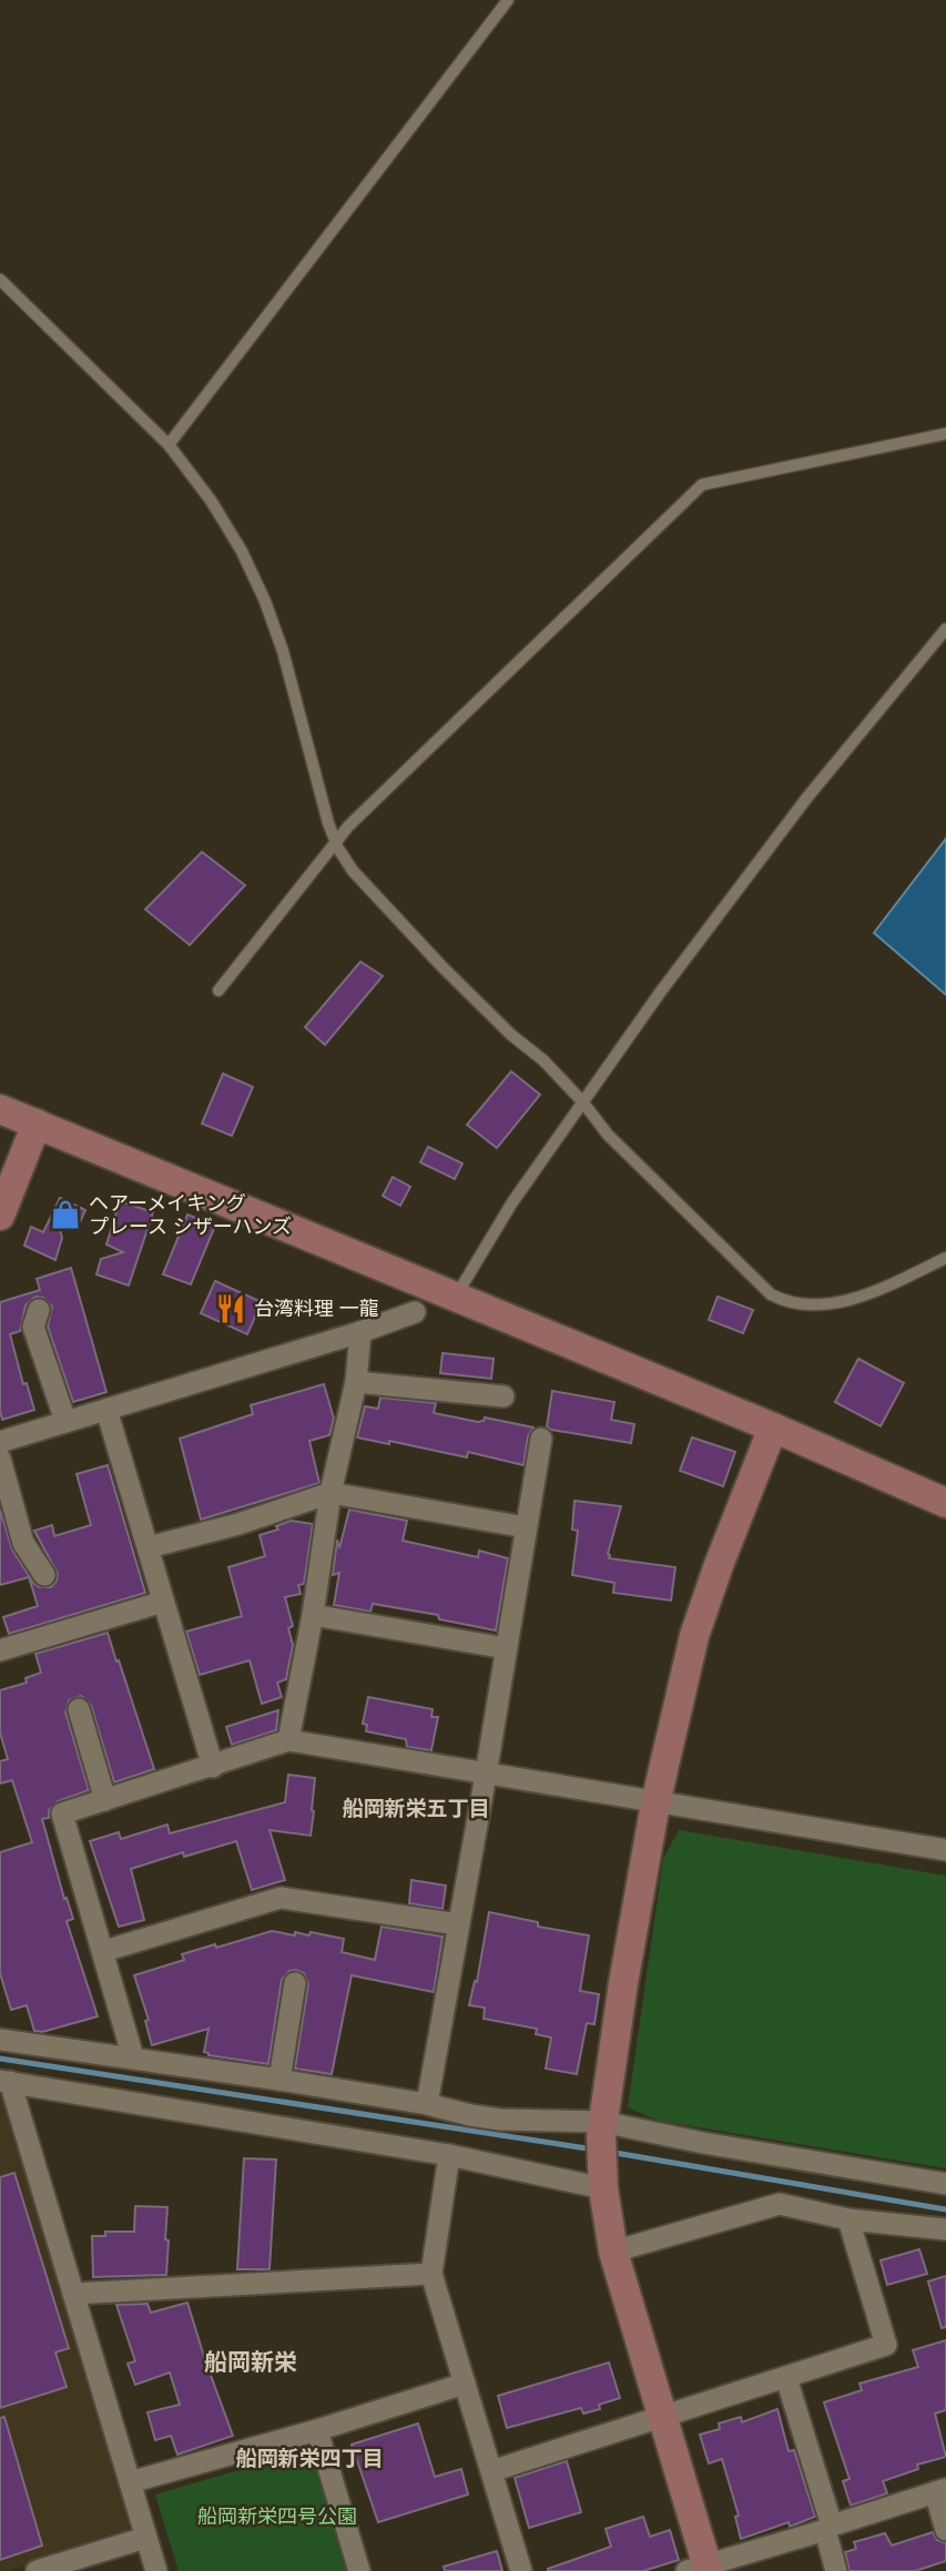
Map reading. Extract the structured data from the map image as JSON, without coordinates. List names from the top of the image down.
{
  "districts": ["船岡新栄五丁目", "船岡新栄", "船岡新栄四丁目"],
  "parks": ["船岡新栄四号公園"],
  "places": {
    "shop": ["ヘアーメイキング プレース シザーハンズ"],
    "restaurant": ["台湾料理 一龍"]
  }
}
